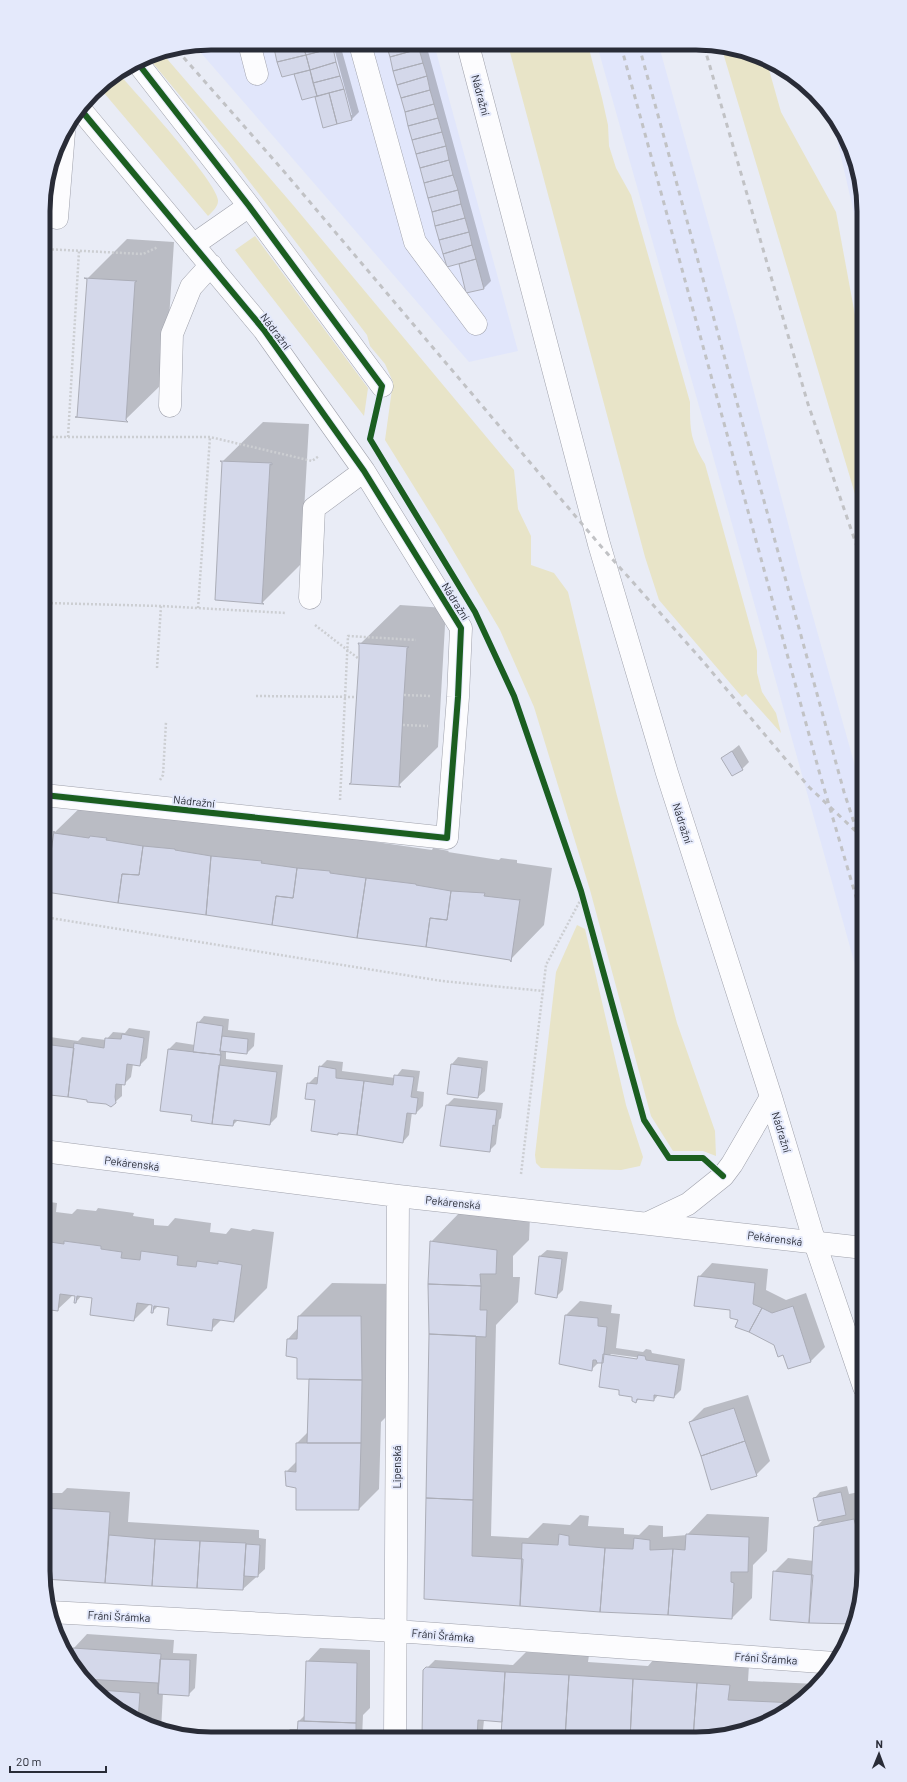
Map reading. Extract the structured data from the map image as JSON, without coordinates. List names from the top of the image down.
{
  "streets": {
    "street": [
      "Nádražní",
      "Pekárenská",
      "Lipenská",
      "Fráni Šrámka"
    ]
  },
  "crossings": [
    ["Nádražní", "Pekárenská"],
    ["Pekárenská", "Lipenská"],
    ["Lipenská", "Fráni Šrámka"]
  ],
  "scale_bar": "20 m",
  "north": "top"
}
